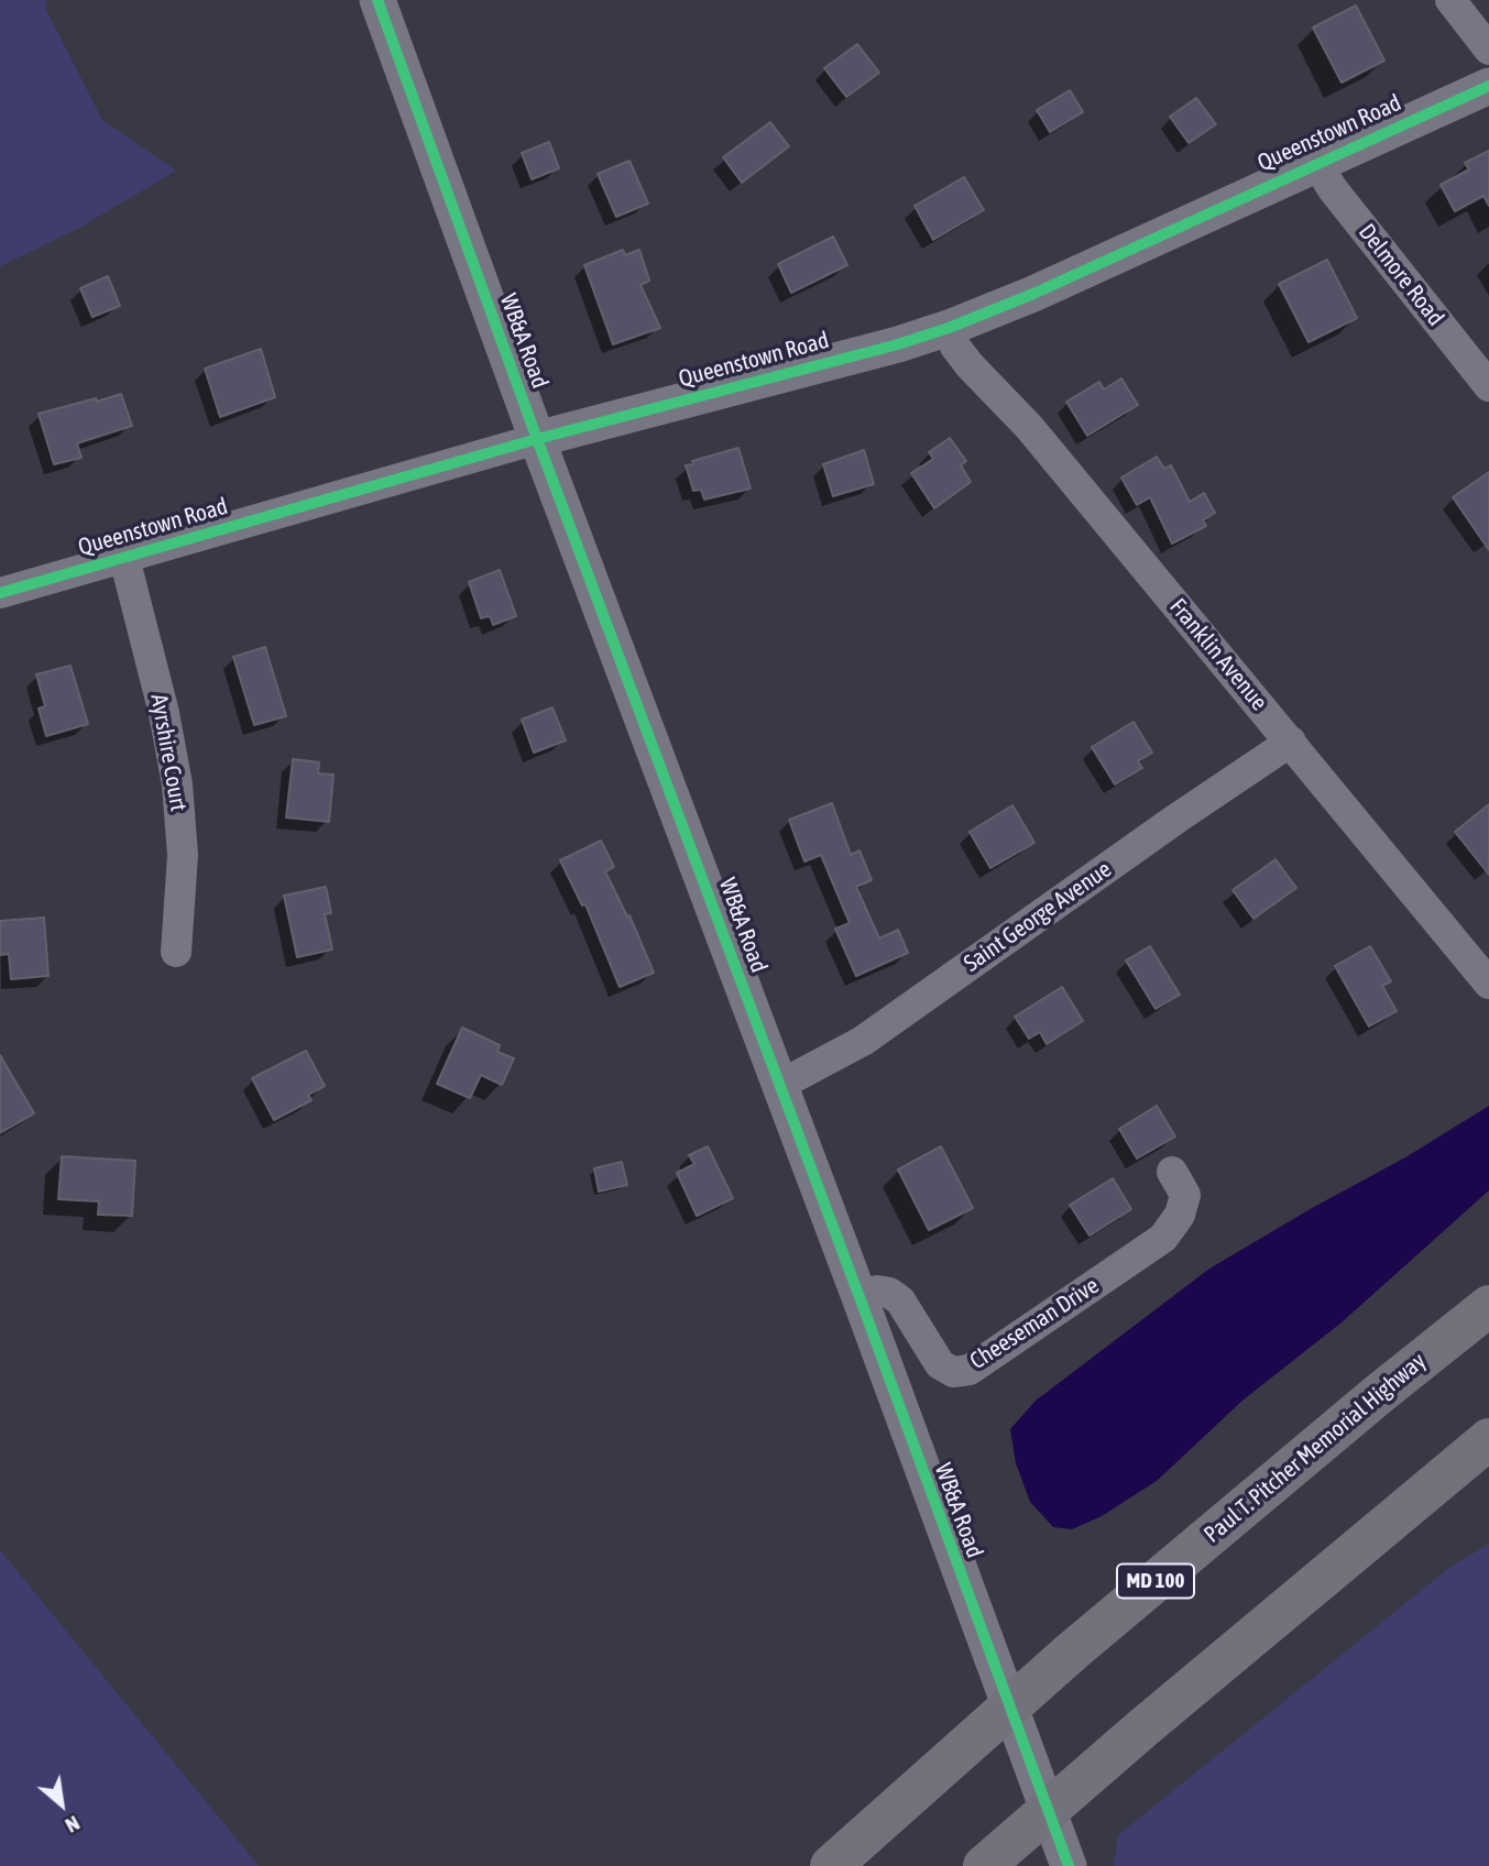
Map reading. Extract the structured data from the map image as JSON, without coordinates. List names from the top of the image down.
{
  "streets": {
    "highway": ["Paul T. Pitcher Memorial Highway", "MD 100"],
    "street": [
      "Queenstown Road",
      "Delmore Road",
      "WB&A Road",
      "Franklin Avenue",
      "Ayrshire Court",
      "Saint George Avenue",
      "Cheeseman Drive"
    ]
  },
  "crossings": [
    ["Queenstown Road", "Delmore Road"],
    ["Queenstown Road", "WB&A Road"],
    ["Queenstown Road", "Franklin Avenue"],
    ["Queenstown Road", "Ayrshire Court"],
    ["WB&A Road", "Saint George Avenue"],
    ["WB&A Road", "Cheeseman Drive"],
    ["Franklin Avenue", "Saint George Avenue"]
  ],
  "north": "bottom right"
}
